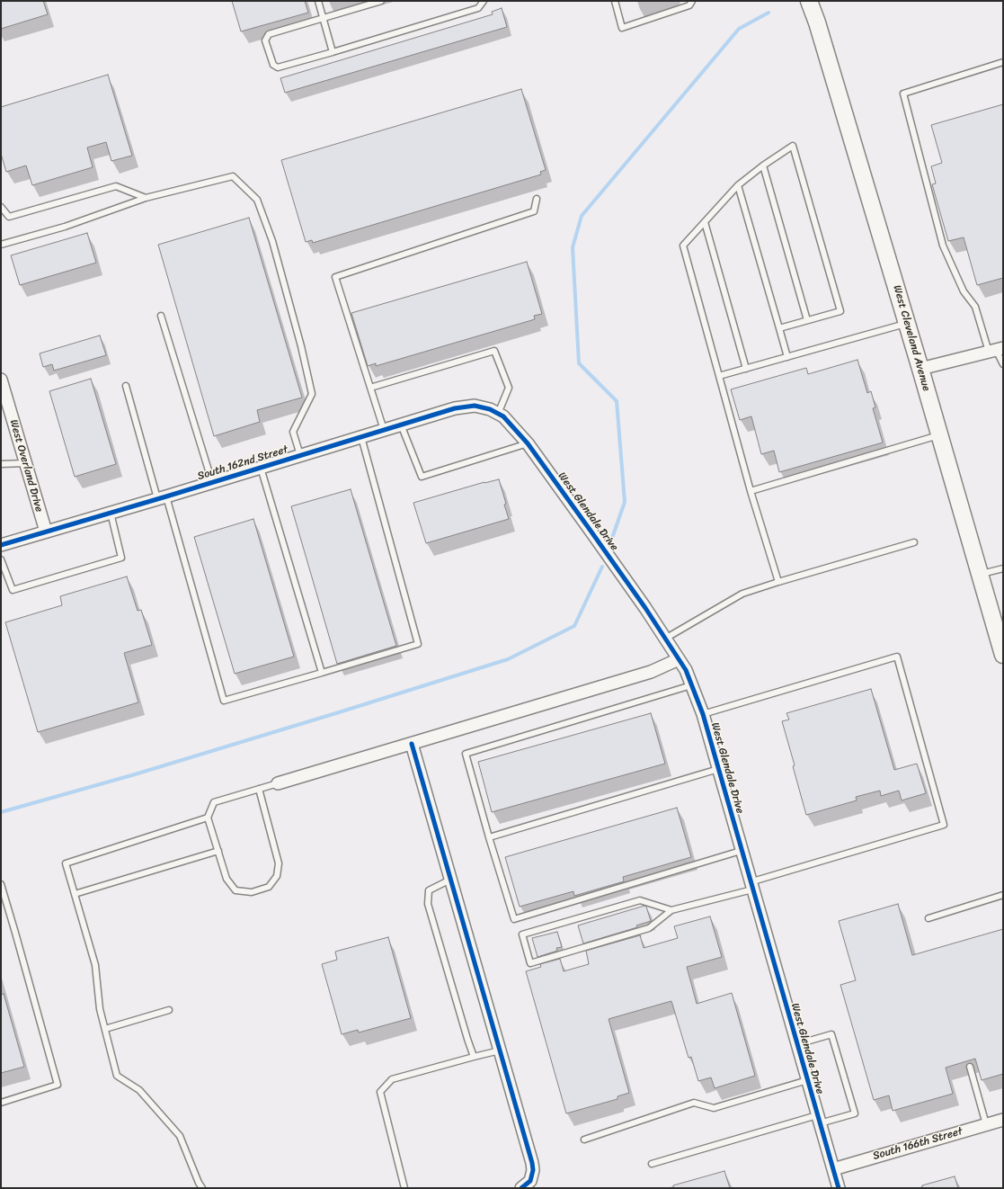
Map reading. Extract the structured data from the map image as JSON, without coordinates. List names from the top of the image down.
{
  "streets": {
    "main road": ["West Cleveland Avenue"],
    "street": [
      "South 162nd Street",
      "West Overland Drive",
      "West Glendale Drive",
      "South 166th Street"
    ]
  },
  "crossings": [
    ["South 162nd Street", "West Overland Drive"],
    ["South 162nd Street", "West Glendale Drive"],
    ["West Glendale Drive", "South 166th Street"]
  ]
}
